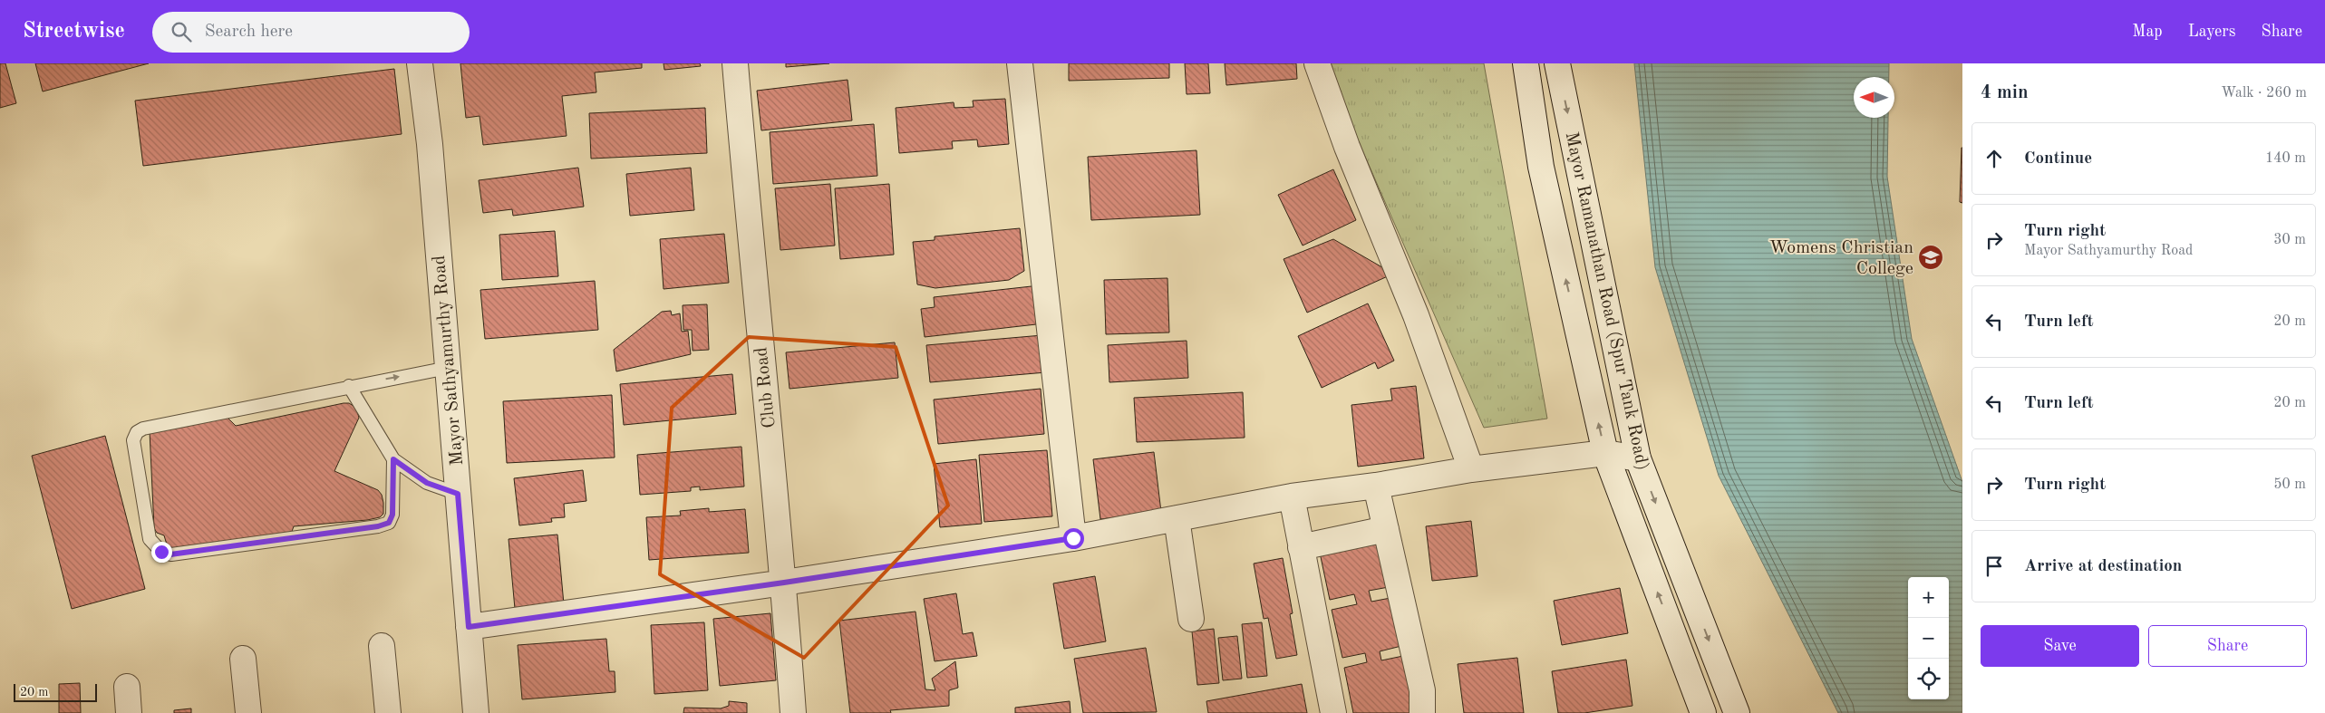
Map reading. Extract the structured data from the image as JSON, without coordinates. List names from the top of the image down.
{
  "streets": {
    "street": ["Mayor Ramanathan Road (Spur Tank Road)", "Mayor Sathyamurthy Road", "Club Road"]
  },
  "places": {
    "school or university": ["Womens Christian College"]
  },
  "scale_bar": "20 m",
  "north": "left",
  "page": {
    "header": "Streetwise",
    "search": "Search here",
    "nav": ["Map", "Layers", "Share"],
    "heading": ["4 min", "Walk · 260 m"],
    "list": [
      ["Continue", "140 m"],
      ["Turn right", "Mayor Sathyamurthy Road", "30 m"],
      ["Turn left", "20 m"],
      ["Turn left", "20 m"],
      ["Turn right", "50 m"],
      "Arrive at destination"
    ],
    "map_buttons": ["+", "−"],
    "buttons": ["Save", "Share"],
    "scale": "20 m"
  }
}
